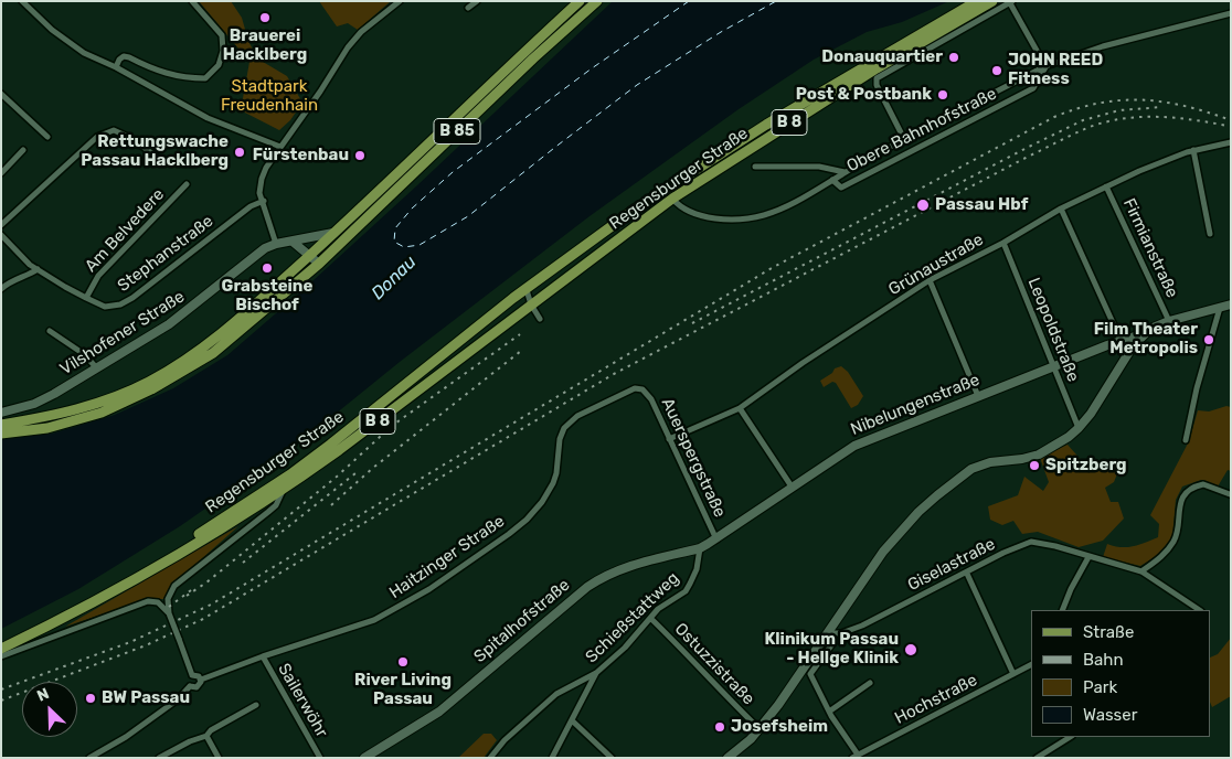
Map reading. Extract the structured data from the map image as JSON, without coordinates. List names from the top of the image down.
{
  "streets": {
    "main road": ["B 8", "B 85", "Regensburger Straße"],
    "street": [
      "Obere Bahnhofstraße",
      "Am Belvedere",
      "Firmianstraße",
      "Stephanstraße",
      "Grünaustraße",
      "Leopoldstraße",
      "Vilshofener Straße",
      "Nibelungenstraße",
      "Auerspergstraße",
      "Haitzinger Straße",
      "Giselastraße",
      "Schießstattweg",
      "Spitalhofstraße",
      "Ostuzzistraße",
      "Hochstraße",
      "Sailerwöhr"
    ]
  },
  "crossings": [
    ["B 8", "Regensburger Straße"],
    ["B 85", "Vilshofener Straße"],
    ["Am Belvedere", "Stephanstraße"],
    ["Firmianstraße", "Grünaustraße"],
    ["Firmianstraße", "Nibelungenstraße"],
    ["Grünaustraße", "Leopoldstraße"],
    ["Grünaustraße", "Auerspergstraße"],
    ["Leopoldstraße", "Nibelungenstraße"],
    ["Nibelungenstraße", "Auerspergstraße"],
    ["Nibelungenstraße", "Spitalhofstraße"],
    ["Auerspergstraße", "Haitzinger Straße"],
    ["Auerspergstraße", "Spitalhofstraße"],
    ["Haitzinger Straße", "Sailerwöhr"],
    ["Schießstattweg", "Spitalhofstraße"],
    ["Schießstattweg", "Ostuzzistraße"]
  ],
  "water": ["Donau"],
  "parks": ["Stadtpark Freudenhain"],
  "places": [
    "Brauerei Hacklberg",
    "Donauquartier",
    "JOHN REED Fitness",
    "Post & Postbank",
    "Rettungswache Passau Hacklberg",
    "Fürstenbau",
    "Passau Hbf",
    "Grabsteine Bischof",
    "Film Theater Metropolis",
    "Spitzberg",
    "Klinikum Passau - Hellge Klinik",
    "River Living Passau",
    "BW Passau",
    "Josefsheim"
  ],
  "legend": [
    "Straße",
    "Bahn",
    "Park",
    "Wasser"
  ],
  "north": "top left"
}
